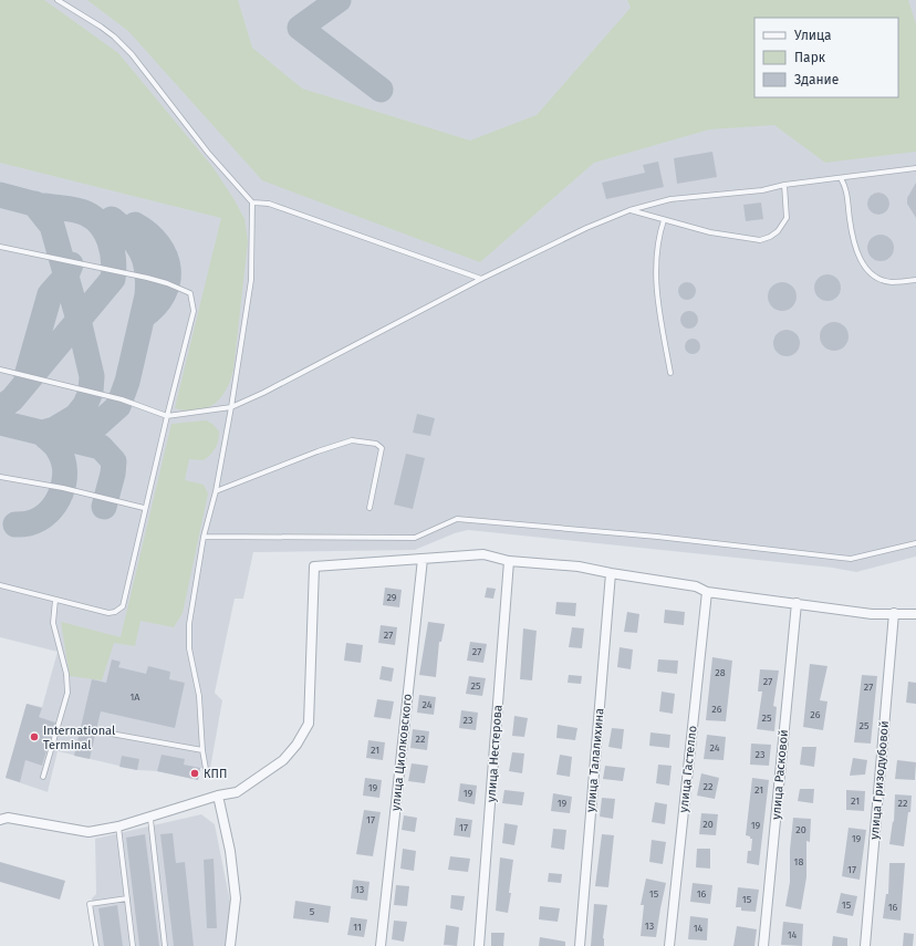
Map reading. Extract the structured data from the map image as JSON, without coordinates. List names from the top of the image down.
{
  "streets": {
    "street": [
      "улица Циолковского",
      "улица Нестерова",
      "улица Талалихина",
      "улица Гастелло",
      "улица Расковой",
      "улица Гризодубовой"
    ]
  },
  "places": ["International Terminal", "КПП"],
  "house_numbers": [
    "29",
    "27",
    "27",
    "28",
    "27",
    "25",
    "27",
    "1А",
    "24",
    "26",
    "26",
    "25",
    "23",
    "25",
    "22",
    "24",
    "21",
    "23",
    "22",
    "19",
    "21",
    "19",
    "21",
    "19",
    "22",
    "17",
    "20",
    "19",
    "17",
    "20",
    "19",
    "18",
    "17",
    "13",
    "15",
    "16",
    "15",
    "15",
    "16",
    "5",
    "13",
    "11",
    "14",
    "14"
  ],
  "legend": ["Улица", "Парк", "Здание"]
}
